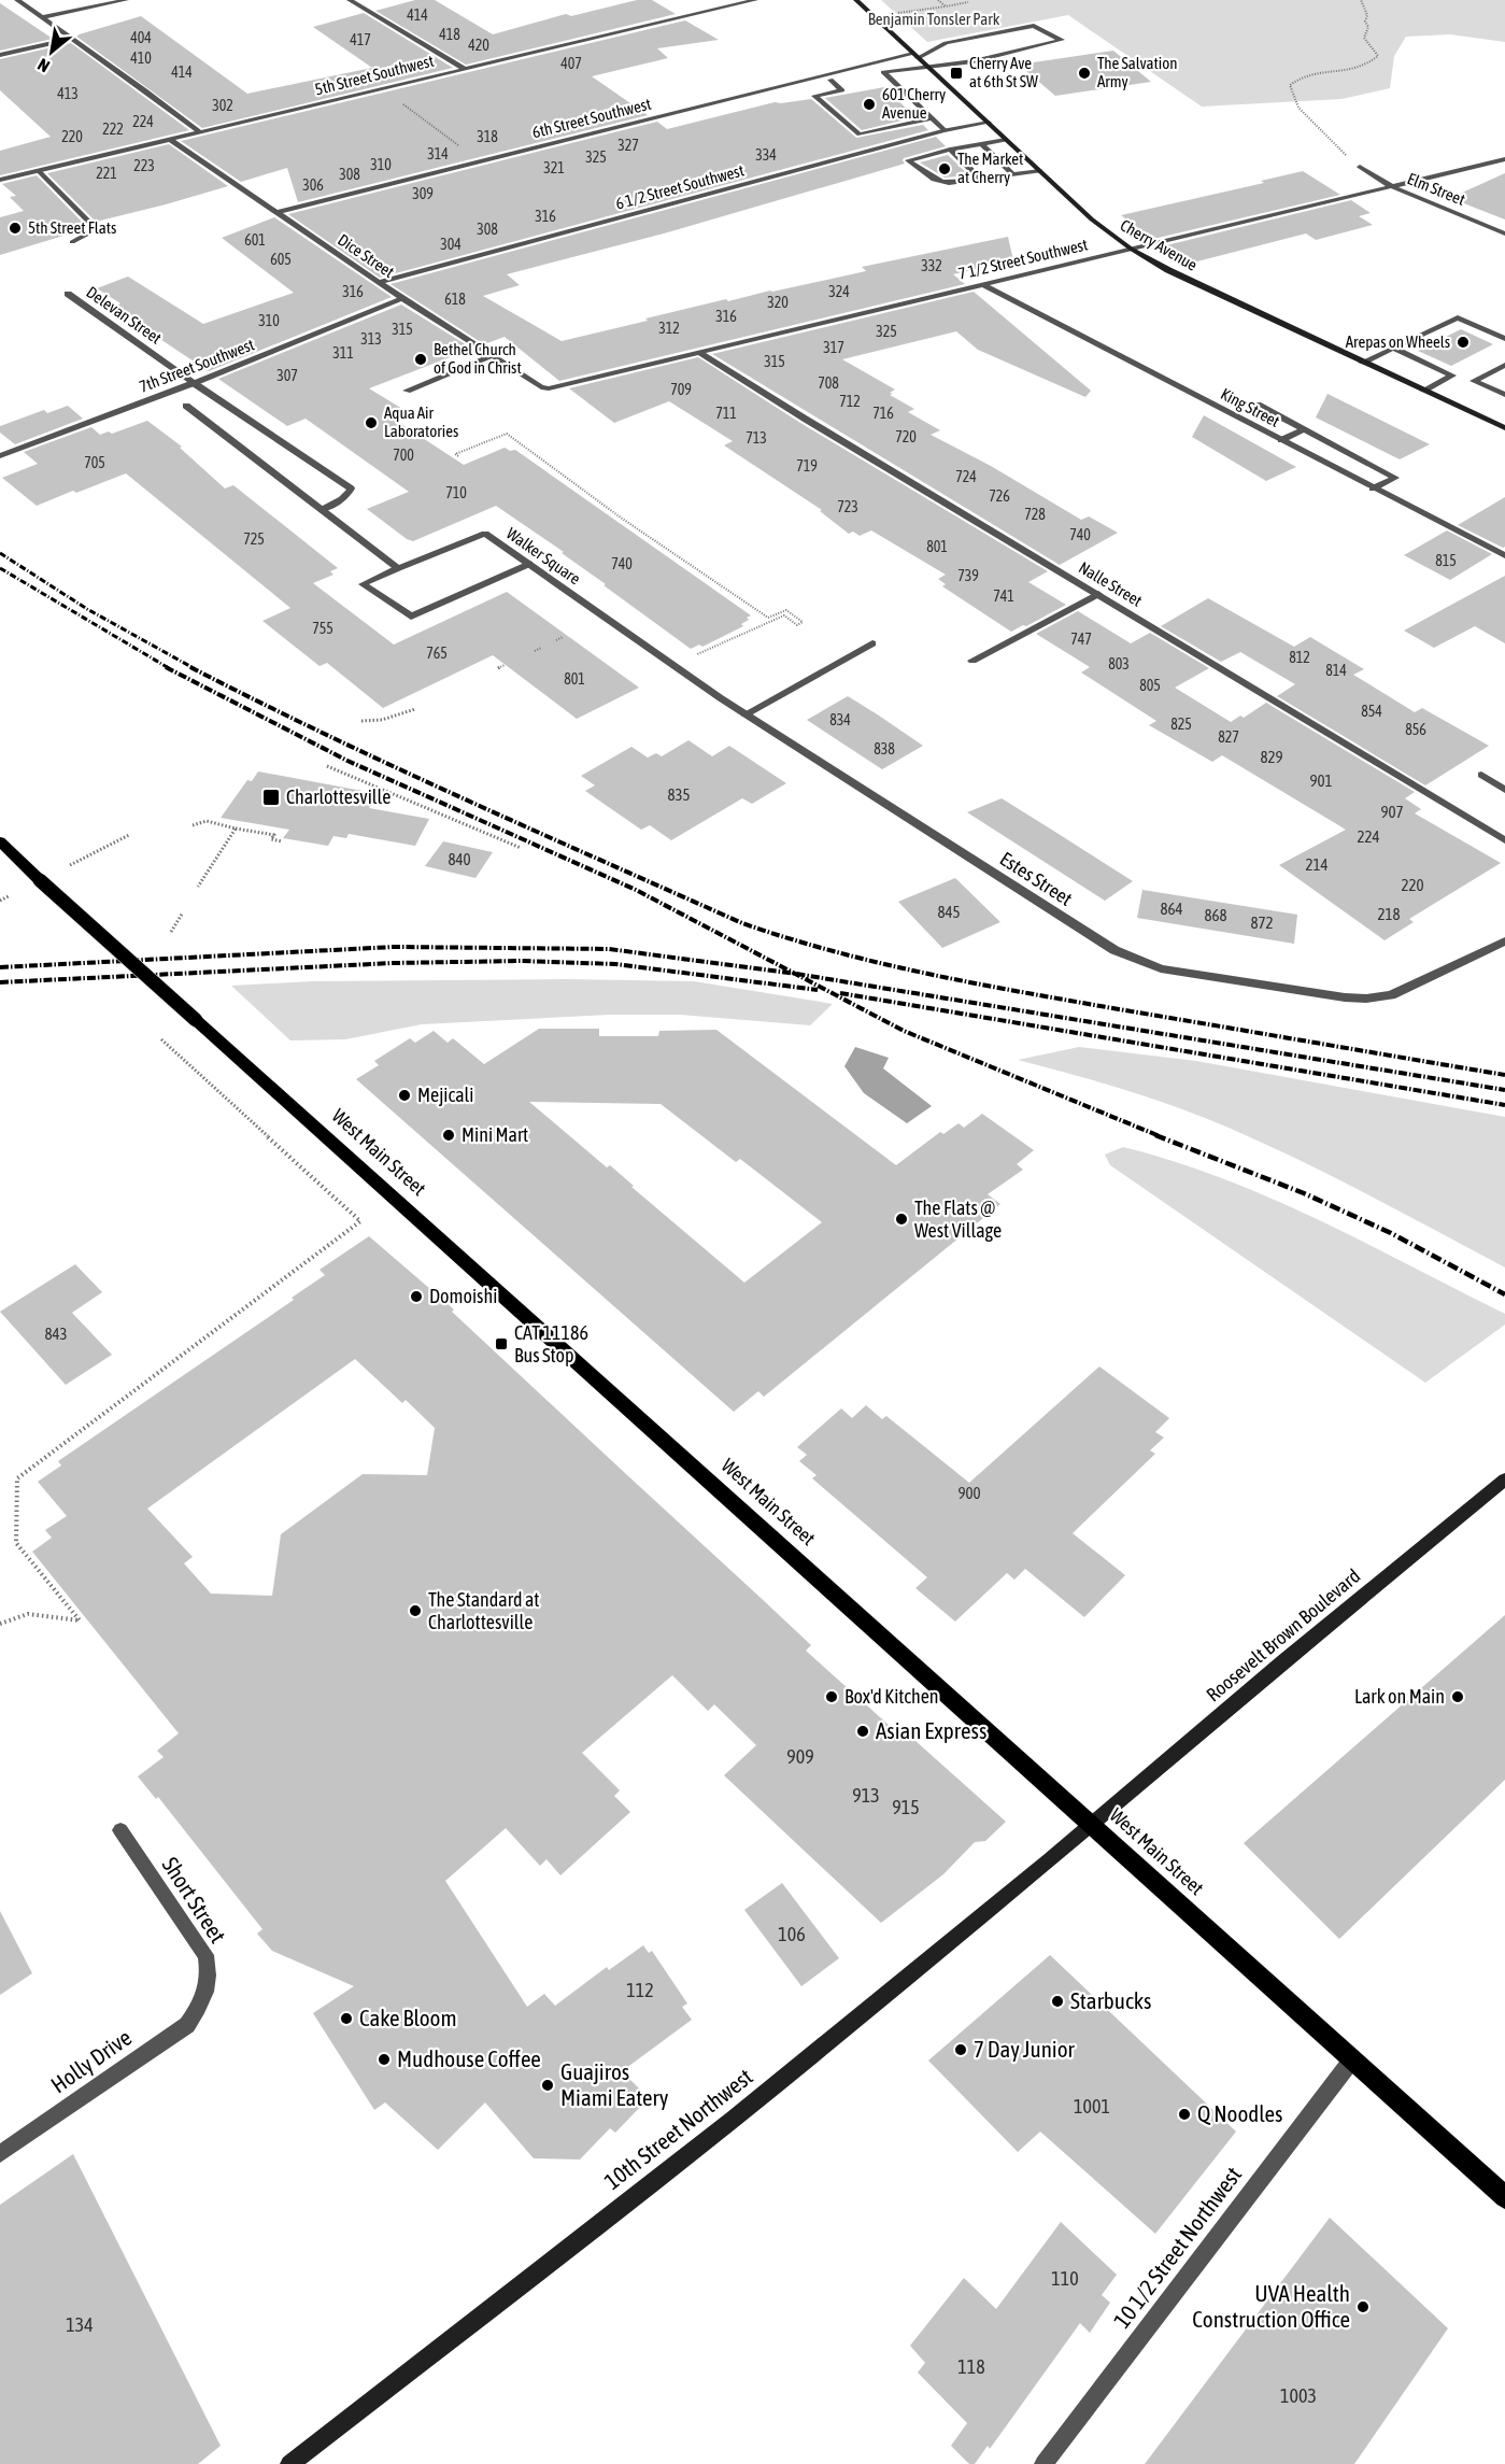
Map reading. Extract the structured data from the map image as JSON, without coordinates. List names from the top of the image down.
{
  "streets": {
    "main road": [
      "Cherry Avenue",
      "West Main Street",
      "Roosevelt Brown Boulevard",
      "10th Street Northwest"
    ],
    "street": [
      "5th Street Southwest",
      "6th Street Southwest",
      "6 1/2 Street Southwest",
      "Elm Street",
      "Dice Street",
      "7 1/2 Street Southwest",
      "Delevan Street",
      "7th Street Southwest",
      "King Street",
      "Walker Square",
      "Nalle Street",
      "Estes Street",
      "Short Street",
      "Holly Drive",
      "10 1/2 Street Northwest"
    ]
  },
  "crossings": [
    ["5th Street Southwest", "Dice Street"],
    ["6th Street Southwest", "Cherry Avenue"],
    ["6th Street Southwest", "Dice Street"],
    ["6 1/2 Street Southwest", "Cherry Avenue"],
    ["6 1/2 Street Southwest", "Dice Street"],
    ["Elm Street", "7 1/2 Street Southwest"],
    ["Cherry Avenue", "7 1/2 Street Southwest"],
    ["Dice Street", "7 1/2 Street Southwest"],
    ["Dice Street", "7th Street Southwest"],
    ["7 1/2 Street Southwest", "King Street"],
    ["7 1/2 Street Southwest", "Nalle Street"],
    ["Delevan Street", "7th Street Southwest"],
    ["Walker Square", "Estes Street"],
    ["West Main Street", "Roosevelt Brown Boulevard"],
    ["West Main Street", "10th Street Northwest"],
    ["West Main Street", "10 1/2 Street Northwest"],
    ["Roosevelt Brown Boulevard", "10th Street Northwest"],
    ["Short Street", "Holly Drive"]
  ],
  "parks": ["Benjamin Tonsler Park"],
  "places": {
    "transit": ["Cherry Ave at 6th St SW", "Charlottesville", "CAT 11186 Bus Stop"],
    "other": [
      "The Salvation Army",
      "601 Cherry Avenue",
      "The Market at Cherry",
      "5th Street Flats",
      "Arepas on Wheels",
      "Bethel Church of God in Christ",
      "Aqua Air Laboratories",
      "Mejicali",
      "Mini Mart",
      "The Flats @ West Village",
      "Domoishi",
      "The Standard at Charlottesville",
      "Box'd Kitchen",
      "Lark on Main",
      "Asian Express",
      "Starbucks",
      "Cake Bloom",
      "7 Day Junior",
      "Mudhouse Coffee",
      "Guajiros Miami Eatery",
      "Q Noodles",
      "UVA Health Construction Office"
    ]
  },
  "house_numbers": [
    "414",
    "418",
    "404",
    "417",
    "420",
    "410",
    "407",
    "414",
    "413",
    "302",
    "224",
    "222",
    "220",
    "318",
    "327",
    "314",
    "334",
    "325",
    "310",
    "223",
    "321",
    "221",
    "308",
    "306",
    "309",
    "316",
    "308",
    "601",
    "304",
    "605",
    "332",
    "316",
    "324",
    "618",
    "320",
    "316",
    "310",
    "312",
    "315",
    "325",
    "313",
    "317",
    "311",
    "315",
    "307",
    "708",
    "709",
    "712",
    "711",
    "716",
    "720",
    "713",
    "700",
    "705",
    "719",
    "724",
    "710",
    "726",
    "723",
    "728",
    "740",
    "725",
    "801",
    "815",
    "740",
    "739",
    "741",
    "755",
    "747",
    "765",
    "812",
    "803",
    "814",
    "801",
    "805",
    "854",
    "834",
    "825",
    "856",
    "827",
    "838",
    "829",
    "901",
    "835",
    "907",
    "224",
    "840",
    "214",
    "220",
    "864",
    "845",
    "218",
    "868",
    "872",
    "843",
    "900",
    "909",
    "913",
    "915",
    "106",
    "112",
    "1001",
    "110",
    "134",
    "118",
    "1003"
  ],
  "north": "bottom left"
}
